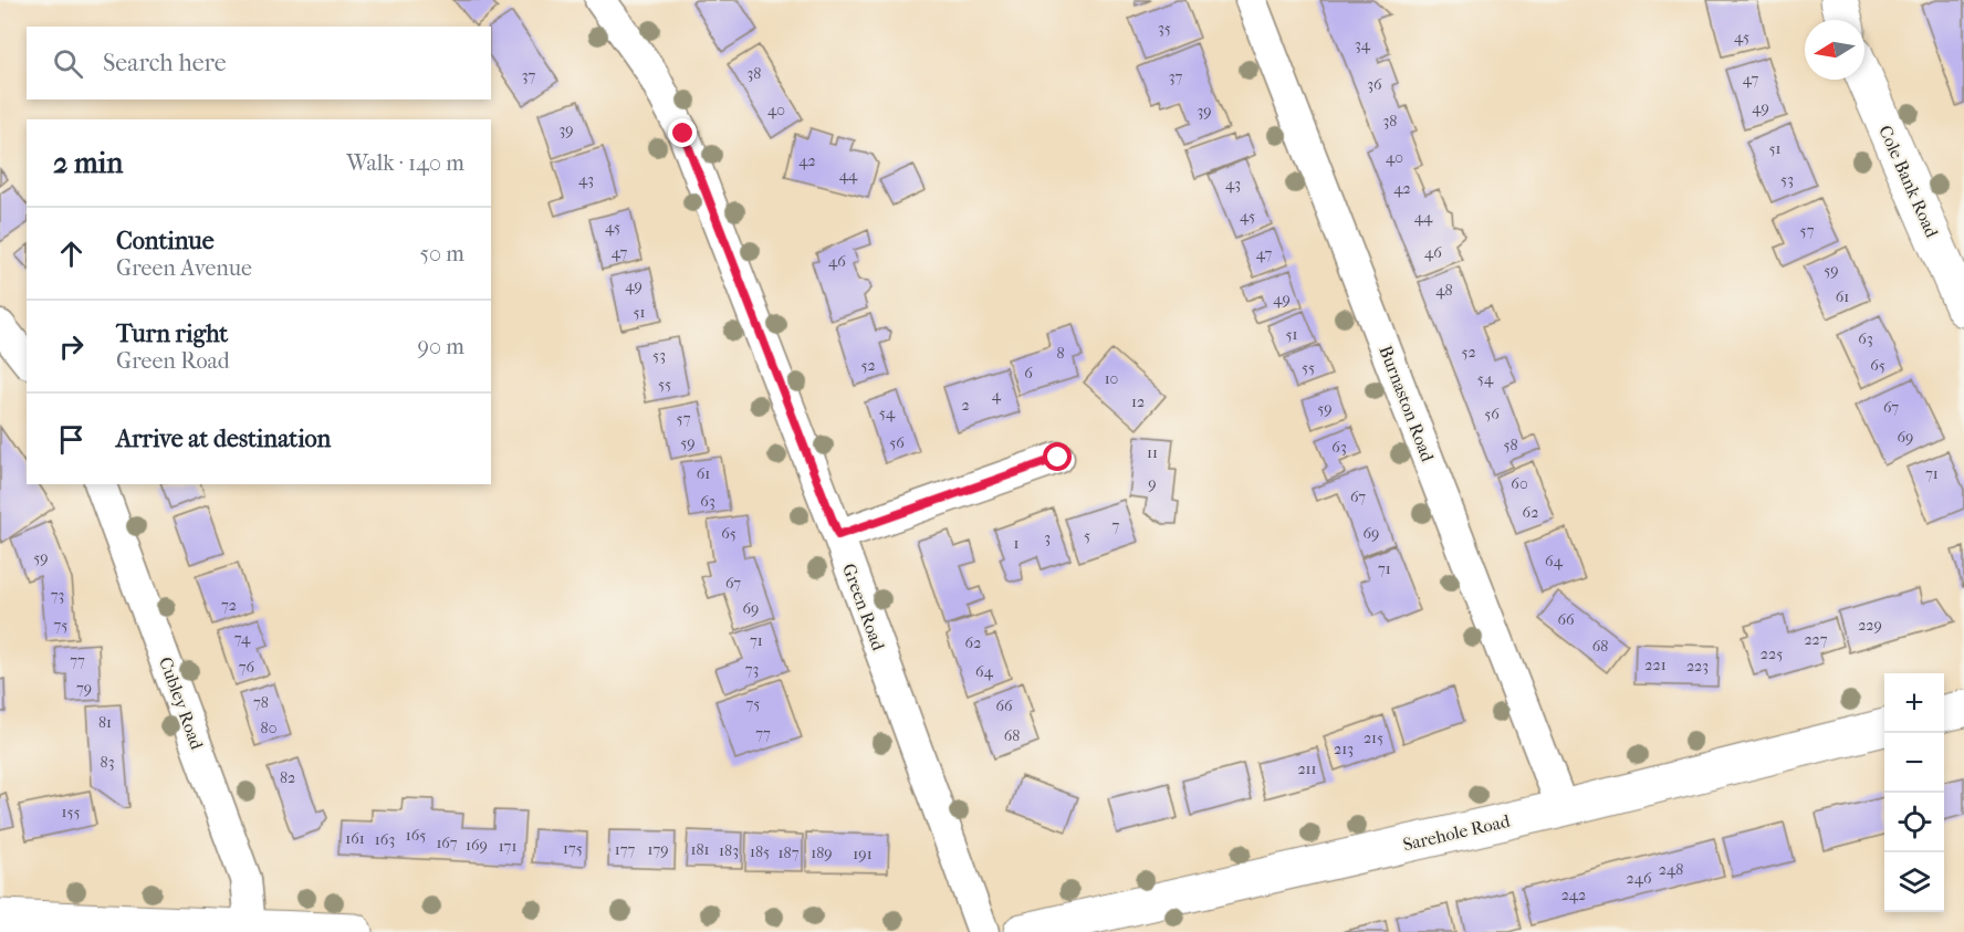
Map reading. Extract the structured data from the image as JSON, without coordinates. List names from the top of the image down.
{
  "streets": {
    "street": [
      "Cole Bank Road",
      "Burnaston Road",
      "Green Road",
      "Cubley Road",
      "Sarehole Road"
    ]
  },
  "crossings": [
    ["Burnaston Road", "Sarehole Road"]
  ],
  "house_numbers": [
    "35",
    "45",
    "34",
    "38",
    "37",
    "37",
    "47",
    "36",
    "49",
    "40",
    "39",
    "38",
    "39",
    "51",
    "40",
    "42",
    "44",
    "43",
    "53",
    "43",
    "42",
    "45",
    "44",
    "45",
    "57",
    "47",
    "46",
    "47",
    "46",
    "59",
    "49",
    "48",
    "61",
    "49",
    "51",
    "51",
    "63",
    "52",
    "8",
    "53",
    "52",
    "65",
    "55",
    "6",
    "10",
    "54",
    "55",
    "4",
    "12",
    "2",
    "67",
    "59",
    "54",
    "56",
    "57",
    "69",
    "59",
    "56",
    "58",
    "63",
    "11",
    "61",
    "71",
    "9",
    "60",
    "67",
    "63",
    "62",
    "7",
    "65",
    "69",
    "5",
    "3",
    "1",
    "59",
    "64",
    "71",
    "67",
    "73",
    "72",
    "69",
    "66",
    "75",
    "229",
    "74",
    "227",
    "71",
    "62",
    "68",
    "225",
    "77",
    "221",
    "223",
    "76",
    "73",
    "64",
    "79",
    "78",
    "75",
    "66",
    "81",
    "80",
    "77",
    "68",
    "215",
    "213",
    "83",
    "211",
    "82",
    "155",
    "165",
    "161",
    "163",
    "167",
    "169",
    "171",
    "175",
    "177",
    "179",
    "181",
    "183",
    "185",
    "187",
    "189",
    "191",
    "248",
    "246",
    "242"
  ],
  "north": "left",
  "page": {
    "search": "Search here",
    "heading": ["2 min", "Walk · 140 m"],
    "list": [
      ["Continue", "Green Avenue", "50 m"],
      ["Turn right", "Green Road", "90 m"],
      "Arrive at destination"
    ],
    "map_buttons": ["+", "−"]
  }
}
